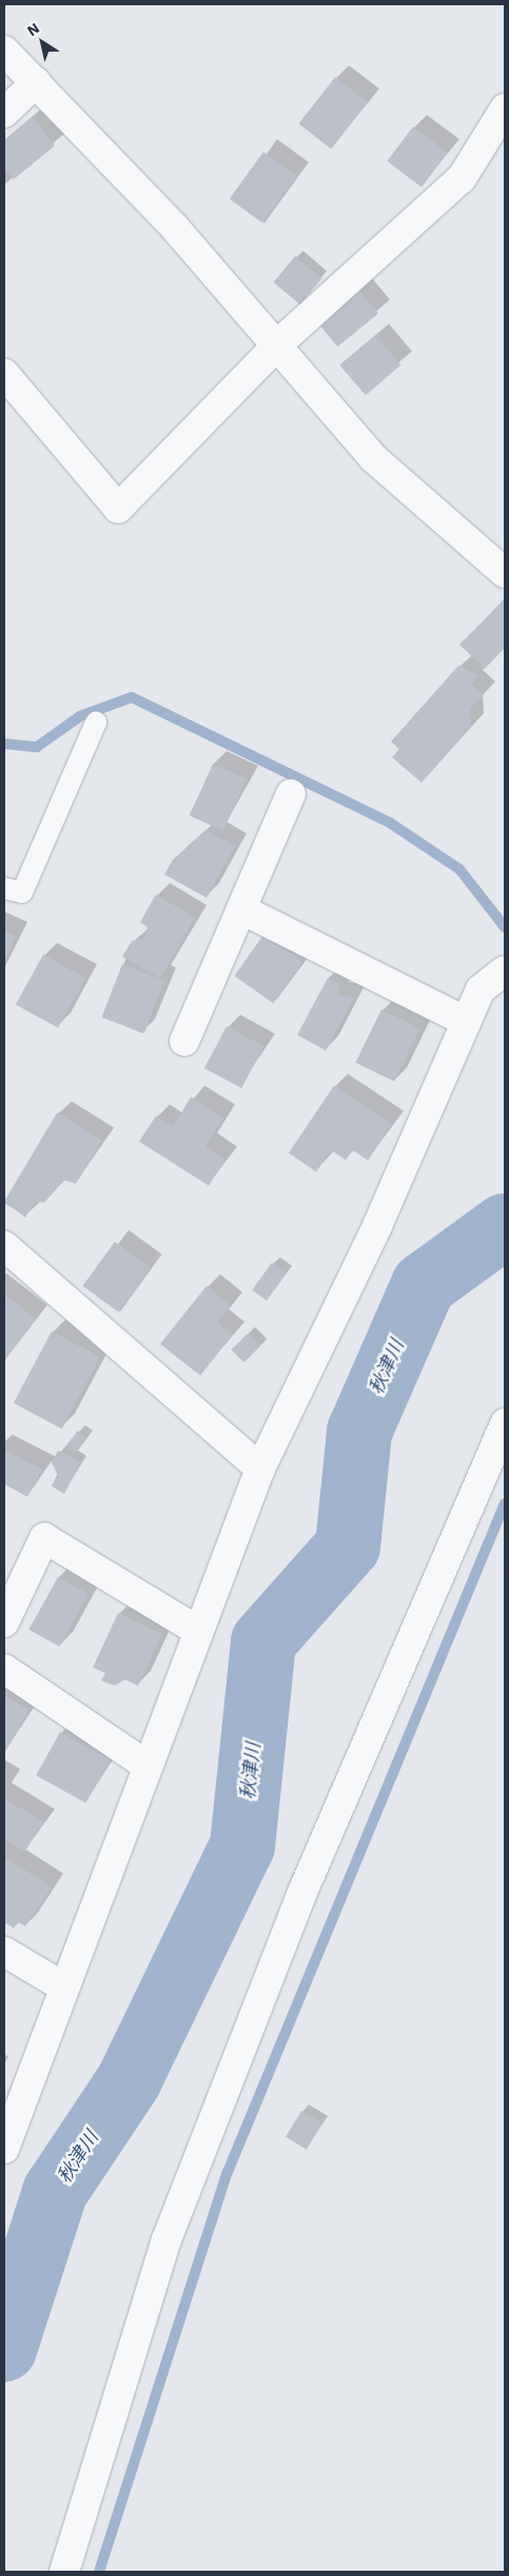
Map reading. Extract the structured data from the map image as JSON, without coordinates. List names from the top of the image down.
{
  "water": ["秋津川"],
  "north": "top left"
}
